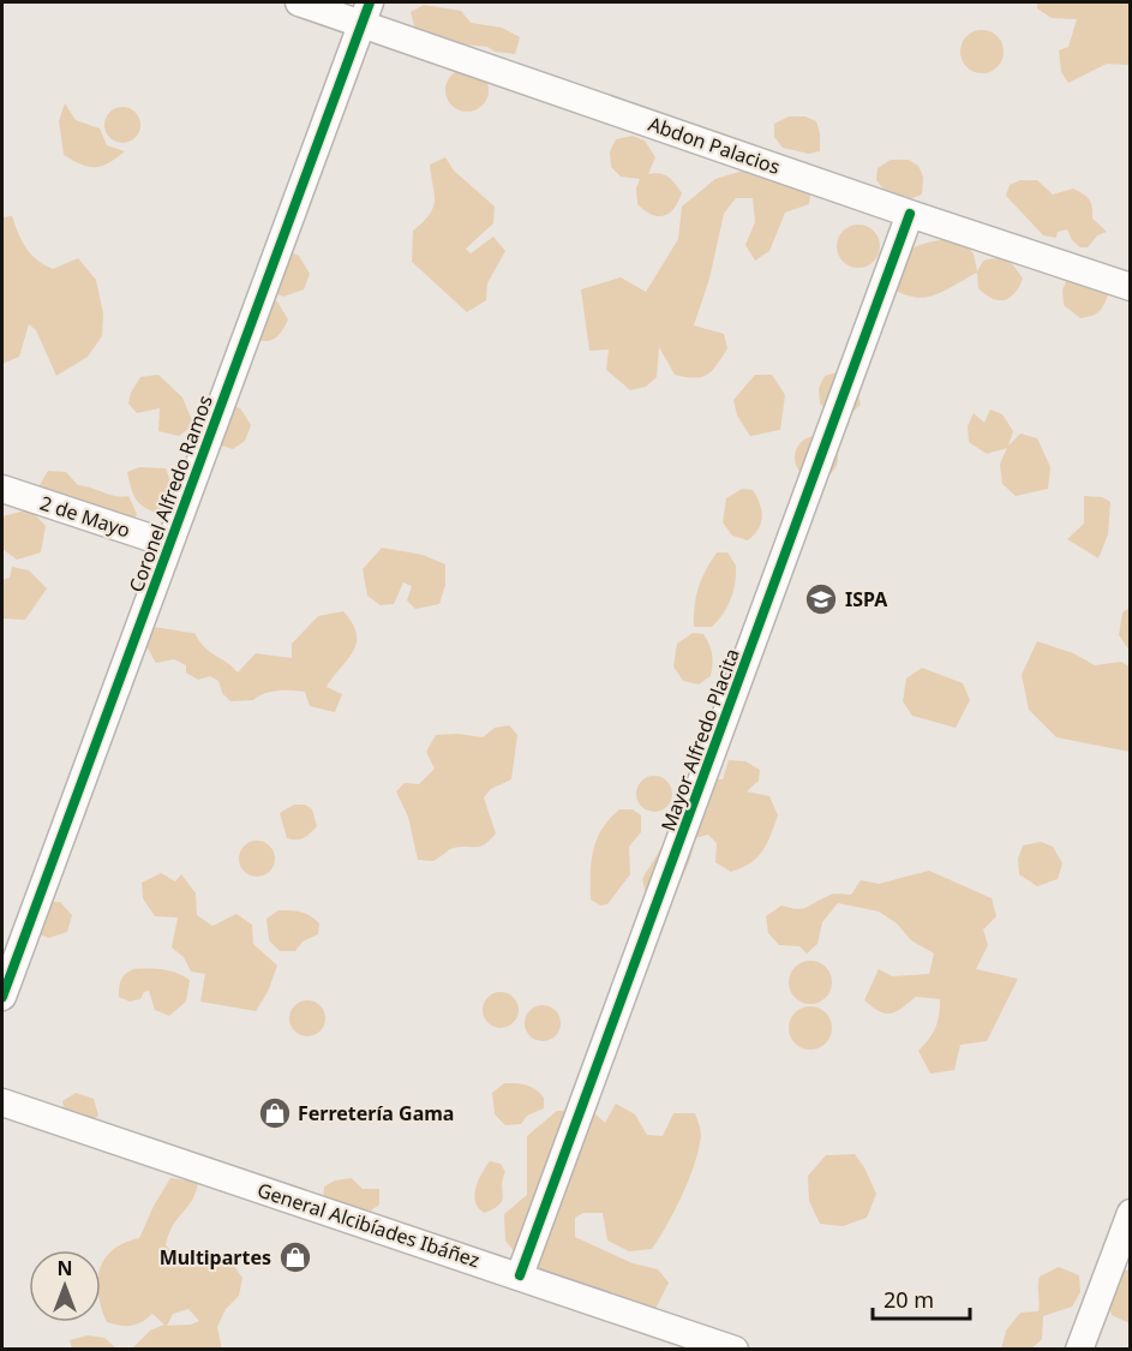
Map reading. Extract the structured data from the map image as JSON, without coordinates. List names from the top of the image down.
{
  "streets": {
    "street": [
      "Abdon Palacios",
      "Coronel Alfredo Ramos",
      "2 de Mayo",
      "Mayor Alfredo Placita",
      "General Alcibíades Ibáñez"
    ]
  },
  "crossings": [
    ["Abdon Palacios", "Coronel Alfredo Ramos"],
    ["Abdon Palacios", "Mayor Alfredo Placita"],
    ["Coronel Alfredo Ramos", "2 de Mayo"],
    ["Mayor Alfredo Placita", "General Alcibíades Ibáñez"]
  ],
  "places": {
    "school or university": ["ISPA"],
    "shop": ["Ferretería Gama", "Multipartes"]
  },
  "scale_bar": "20 m",
  "north": "top"
}
